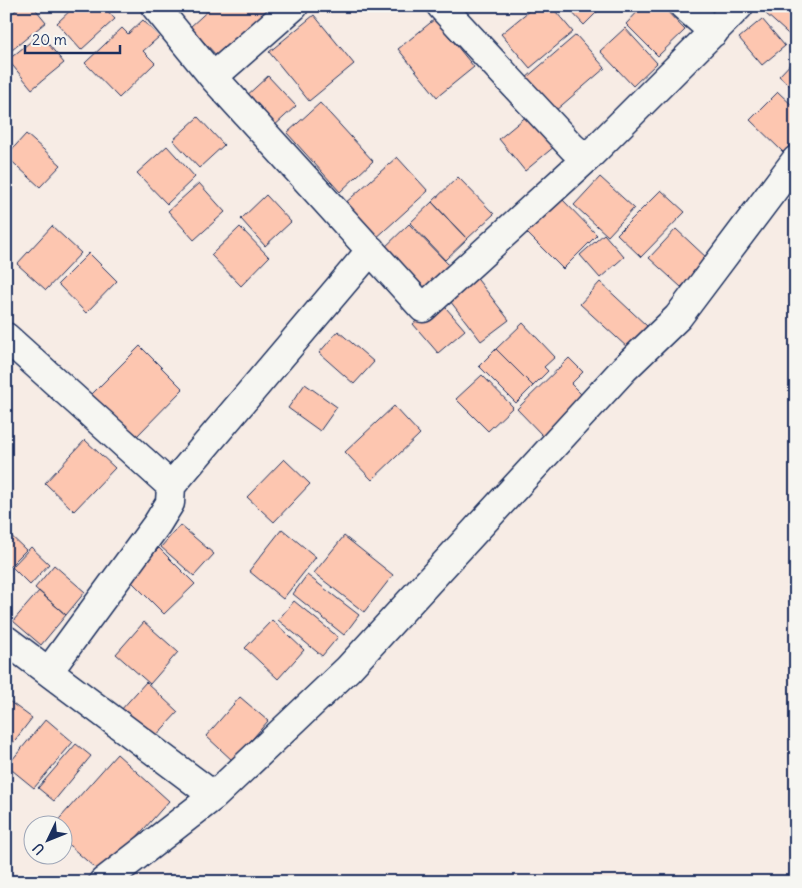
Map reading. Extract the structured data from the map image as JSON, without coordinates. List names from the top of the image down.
{
  "scale_bar": "20 m",
  "north": "bottom left"
}
